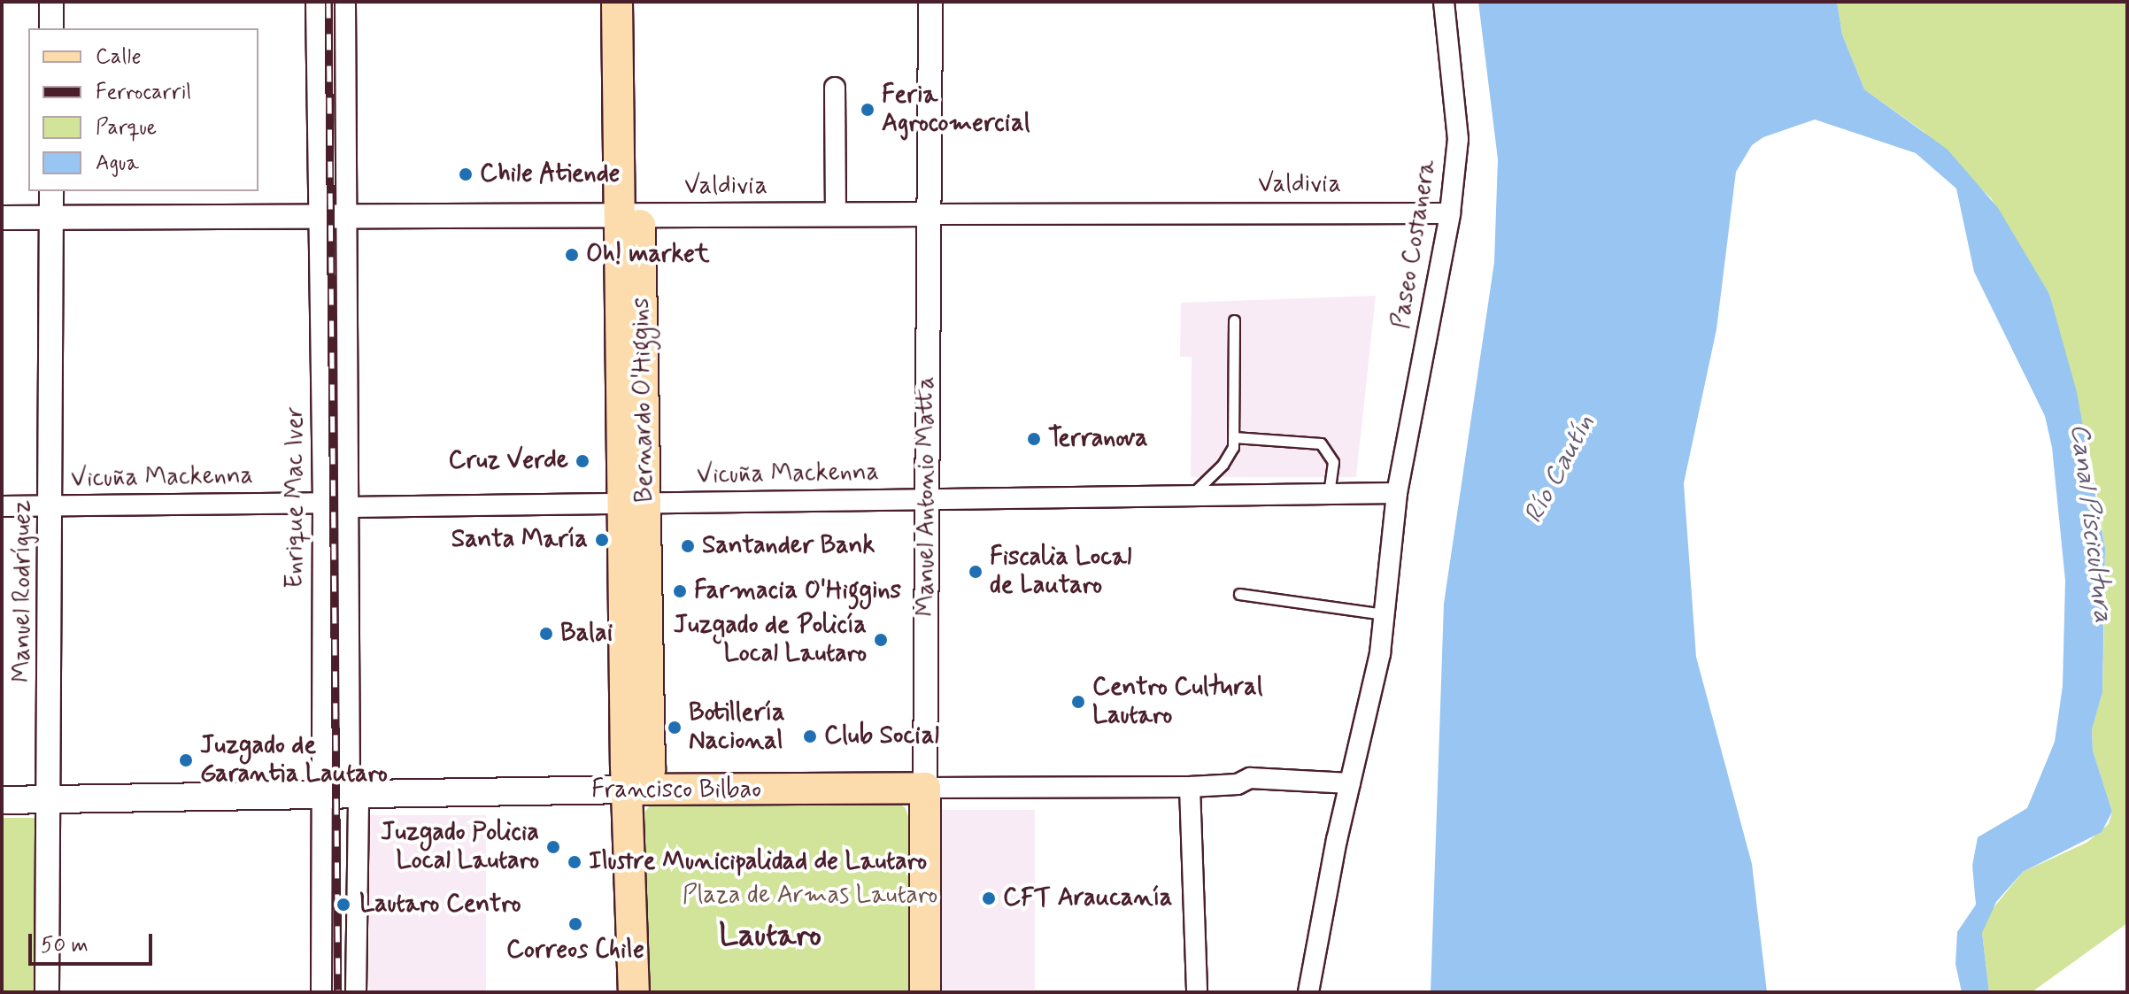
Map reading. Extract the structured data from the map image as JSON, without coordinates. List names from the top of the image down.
{
  "streets": {
    "main road": ["Bernardo O'Higgins", "Manuel Antonio Matta", "Francisco Bilbao"],
    "street": [
      "Valdivia",
      "Paseo Costanera",
      "Vicuña Mackenna",
      "Enrique Mac Iver",
      "Manuel Rodríguez"
    ]
  },
  "crossings": [
    ["Valdivia", "Paseo Costanera"],
    ["Valdivia", "Bernardo O'Higgins"],
    ["Valdivia", "Manuel Antonio Matta"],
    ["Valdivia", "Enrique Mac Iver"],
    ["Valdivia", "Manuel Rodríguez"],
    ["Paseo Costanera", "Vicuña Mackenna"],
    ["Paseo Costanera", "Francisco Bilbao"],
    ["Bernardo O'Higgins", "Vicuña Mackenna"],
    ["Bernardo O'Higgins", "Francisco Bilbao"],
    ["Vicuña Mackenna", "Manuel Antonio Matta"],
    ["Vicuña Mackenna", "Enrique Mac Iver"],
    ["Vicuña Mackenna", "Manuel Rodríguez"],
    ["Manuel Antonio Matta", "Francisco Bilbao"],
    ["Enrique Mac Iver", "Francisco Bilbao"],
    ["Manuel Rodríguez", "Francisco Bilbao"]
  ],
  "districts": ["Lautaro"],
  "water": ["Río Cautín", "Canal Piscicultura"],
  "parks": ["Plaza de Armas Lautaro"],
  "places": [
    "Feria Agrocomercial",
    "Chile Atiende",
    "Oh! market",
    "Terranova",
    "Cruz Verde",
    "Santa María",
    "Santander Bank",
    "Fiscalia Local de Lautaro",
    "Farmacia O'Higgins",
    "Balai",
    "Juzgado de Policía Local Lautaro",
    "Centro Cultural Lautaro",
    "Botillería Nacional",
    "Club Social",
    "Juzgado de Garantia Lautaro",
    "Juzgado Policia Local Lautaro",
    "Ilustre Municipalidad de Lautaro",
    "CFT Araucanía",
    "Lautaro Centro",
    "Correos Chile"
  ],
  "legend": [
    "Calle",
    "Ferrocarril",
    "Parque",
    "Agua"
  ],
  "scale_bar": "50 m"
}
